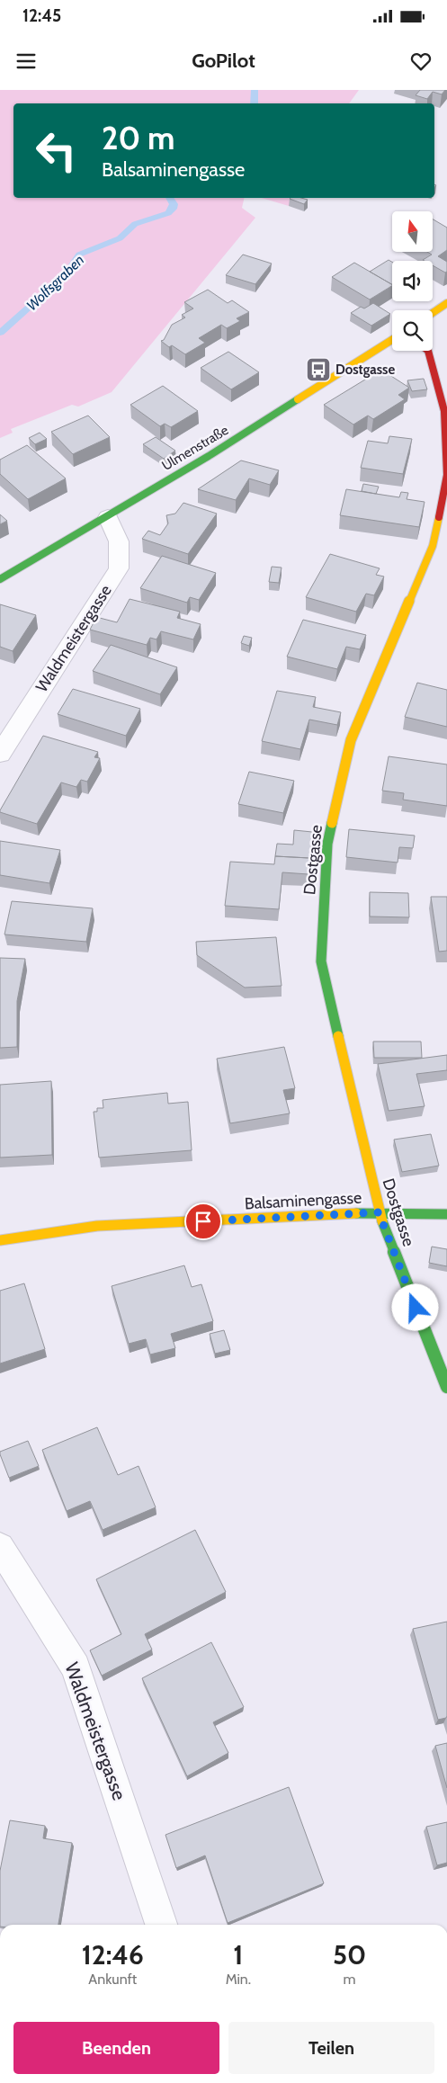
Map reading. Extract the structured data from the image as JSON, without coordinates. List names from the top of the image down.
{
  "streets": {
    "street": [
      "Ulmenstraße",
      "Waldmeistergasse",
      "Dostgasse",
      "Balsaminengasse"
    ]
  },
  "crossings": [
    ["Ulmenstraße", "Waldmeistergasse"],
    ["Dostgasse", "Balsaminengasse"]
  ],
  "water": ["Wolfsgraben"],
  "places": {
    "bus stop": ["Dostgasse"]
  },
  "north": "top",
  "page": {
    "status": "12:45",
    "header": "GoPilot",
    "turn": ["20 m", "Balsaminengasse"],
    "eta": [
      "12:46",
      "Ankunft",
      "1",
      "Min.",
      "50",
      "m"
    ],
    "buttons": ["Beenden", "Teilen"]
  }
}
